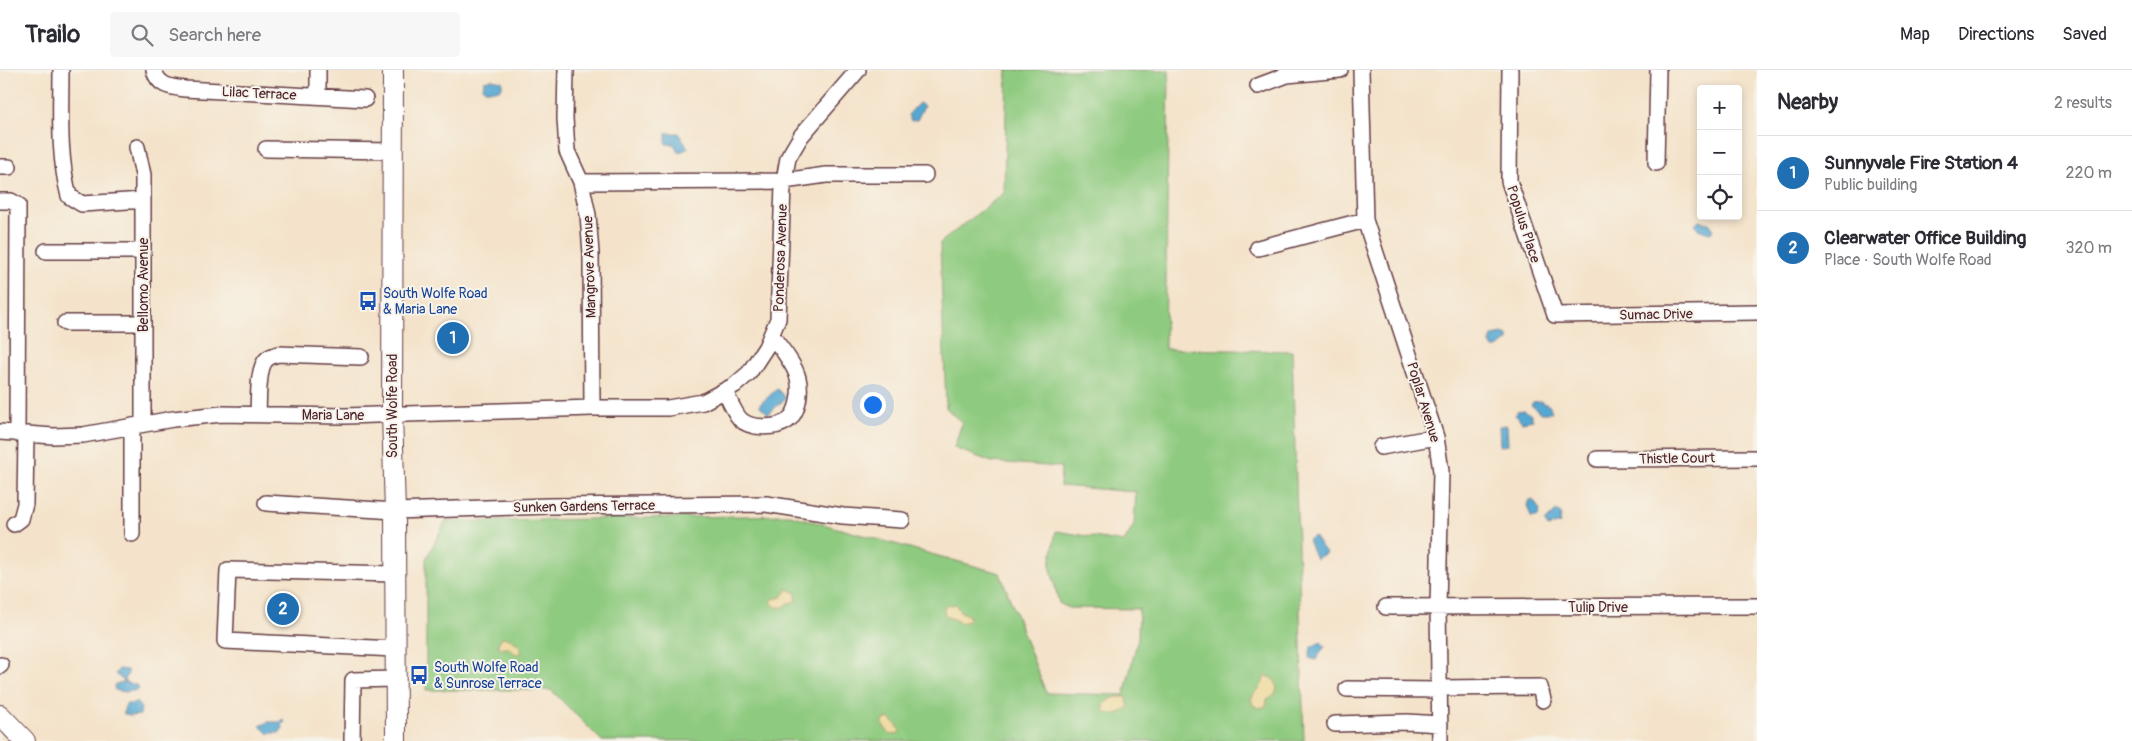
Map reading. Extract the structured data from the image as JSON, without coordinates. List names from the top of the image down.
{
  "streets": {
    "main road": ["South Wolfe Road"],
    "street": [
      "Lilac Terrace",
      "Populus Place",
      "Ponderosa Avenue",
      "Mangrove Avenue",
      "Bellomo Avenue",
      "Sumac Drive",
      "Poplar Avenue",
      "Maria Lane",
      "Thistle Court",
      "Sunken Gardens Terrace",
      "Tulip Drive"
    ]
  },
  "crossings": [
    ["Populus Place", "Sumac Drive"],
    ["Ponderosa Avenue", "Maria Lane"],
    ["Mangrove Avenue", "Maria Lane"],
    ["Bellomo Avenue", "Maria Lane"],
    ["Poplar Avenue", "Tulip Drive"],
    ["South Wolfe Road", "Maria Lane"],
    ["South Wolfe Road", "Sunken Gardens Terrace"]
  ],
  "places": {
    "bus stop": ["South Wolfe Road & Maria Lane", "South Wolfe Road & Sunrose Terrace"]
  },
  "page": {
    "header": "Trailo",
    "search": "Search here",
    "nav": ["Map", "Directions", "Saved"],
    "heading": ["Nearby", "2 results"],
    "map_buttons": ["+", "−"],
    "list": [
      {
        "mark": "1",
        "name": "Sunnyvale Fire Station 4",
        "note": "Public building",
        "value": "220 m"
      },
      {
        "mark": "2",
        "name": "Clearwater Office Building",
        "note": "Place · South Wolfe Road",
        "value": "320 m"
      }
    ],
    "pins": ["1", "2"]
  }
}
